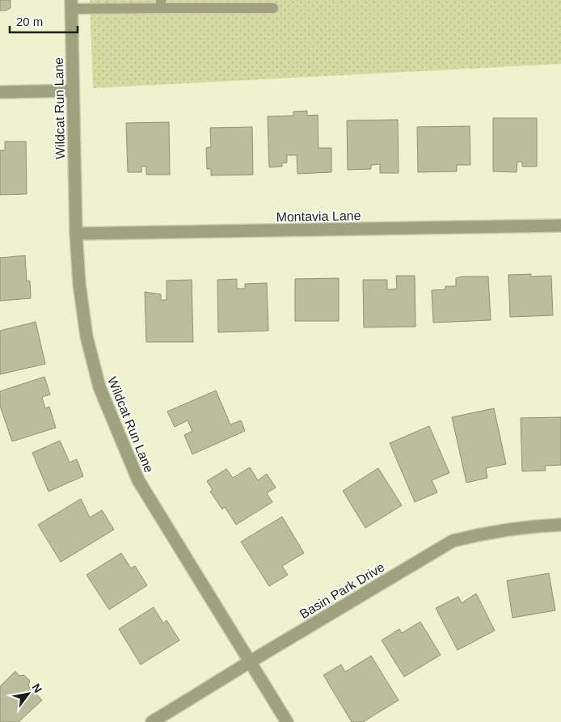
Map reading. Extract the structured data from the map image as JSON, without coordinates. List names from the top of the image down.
{
  "streets": {
    "street": ["Wildcat Run Lane", "Montavia Lane", "Basin Park Drive"]
  },
  "crossings": [
    ["Wildcat Run Lane", "Montavia Lane"],
    ["Wildcat Run Lane", "Basin Park Drive"]
  ],
  "scale_bar": "20 m",
  "north": "top right"
}
